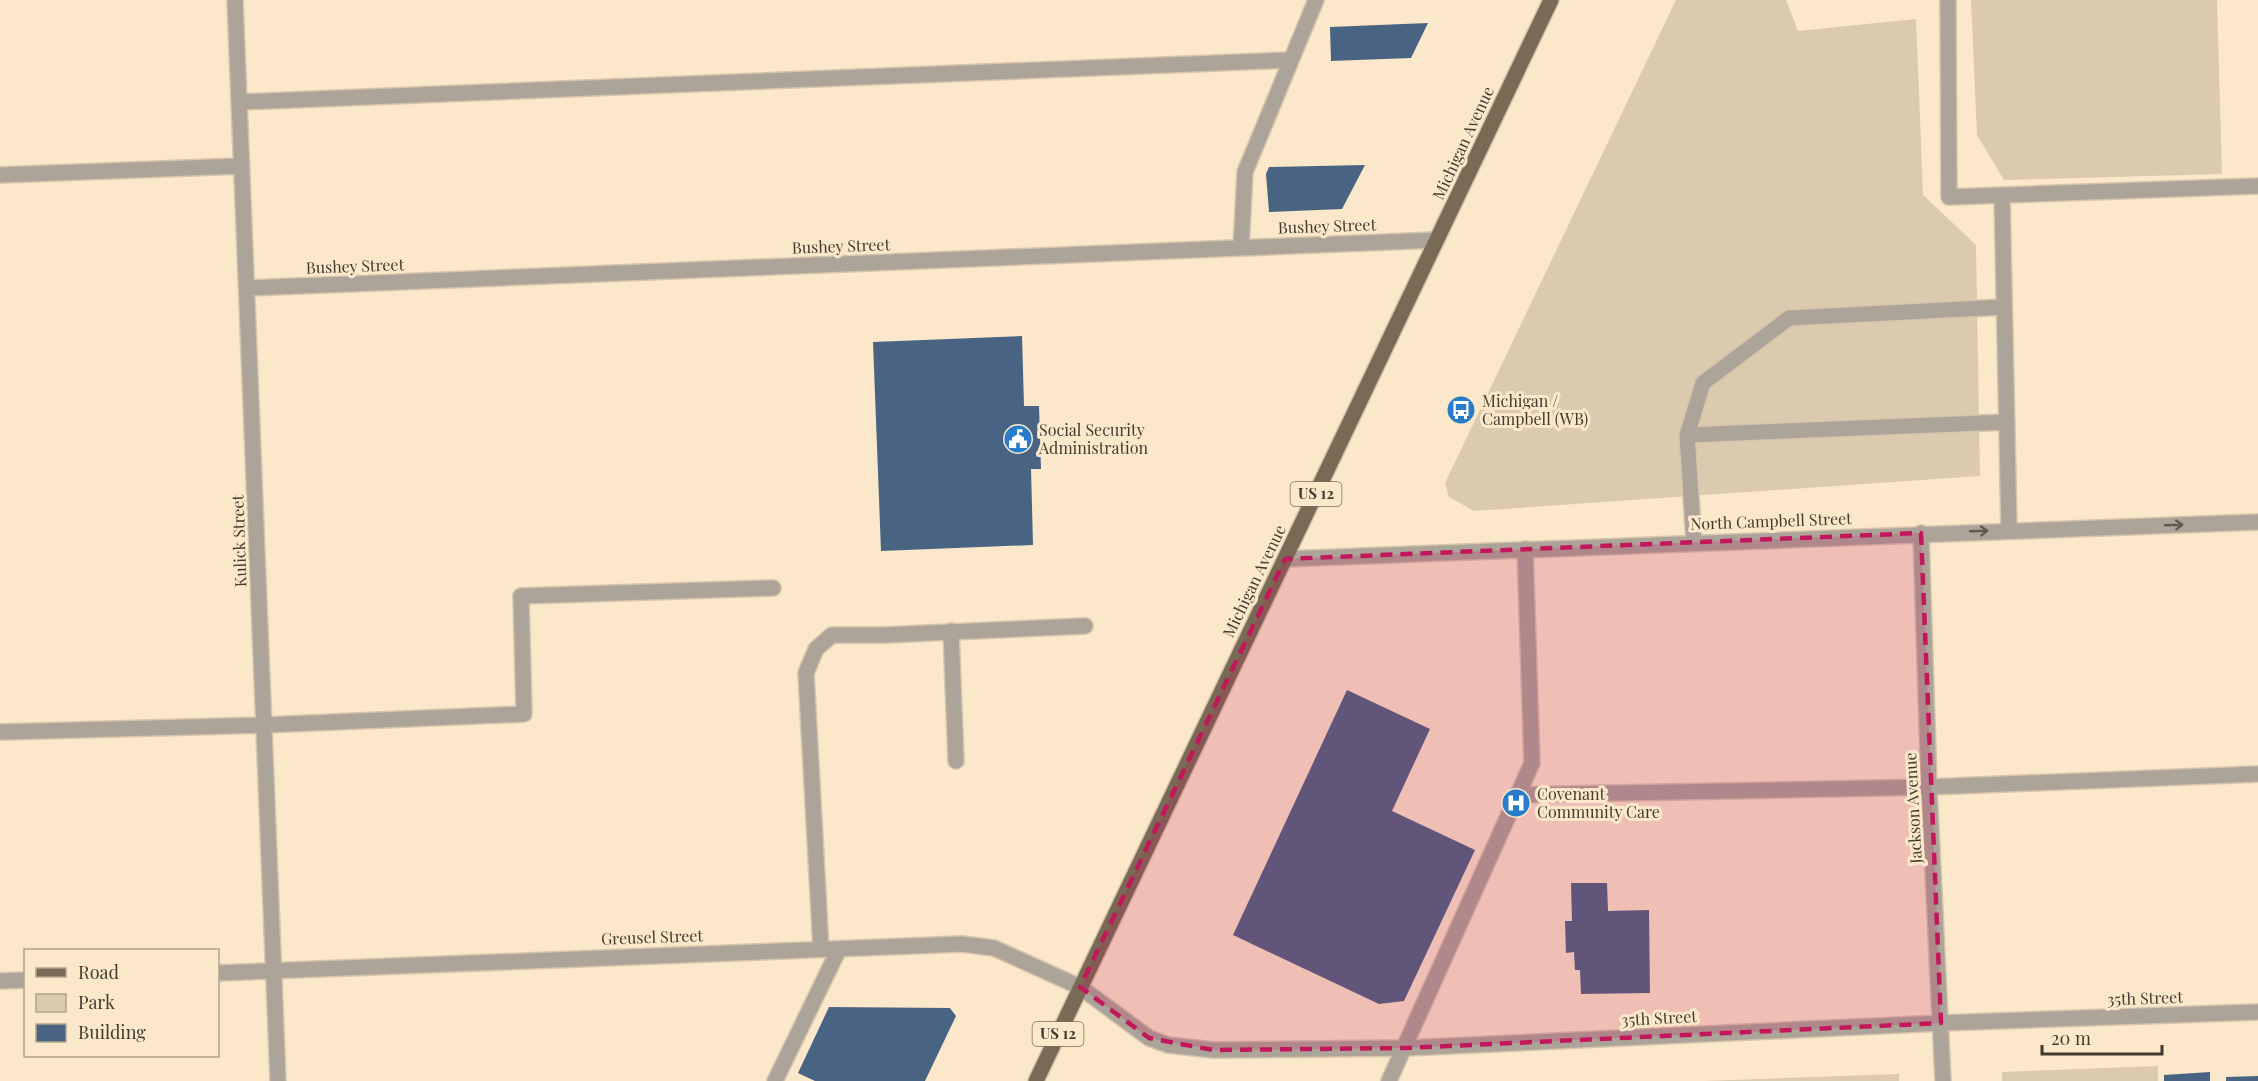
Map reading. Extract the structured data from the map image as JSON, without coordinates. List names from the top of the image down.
{
  "streets": {
    "main road": ["Michigan Avenue", "US 12"],
    "street": [
      "Bushey Street",
      "North Campbell Street",
      "Kulick Street",
      "Jackson Avenue",
      "Greusel Street",
      "35th Street"
    ]
  },
  "crossings": [
    ["Michigan Avenue", "Bushey Street"],
    ["Michigan Avenue", "North Campbell Street"],
    ["Michigan Avenue", "Greusel Street"],
    ["Michigan Avenue", "35th Street"],
    ["Bushey Street", "Kulick Street"],
    ["North Campbell Street", "Jackson Avenue"],
    ["Kulick Street", "Greusel Street"],
    ["Jackson Avenue", "35th Street"],
    ["Greusel Street", "35th Street"]
  ],
  "places": {
    "bus stop": ["Michigan / Campbell (WB)"],
    "public building": ["Social Security Administration"],
    "hospital": ["Covenant Community Care"]
  },
  "legend": ["Road", "Park", "Building"],
  "scale_bar": "20 m"
}
